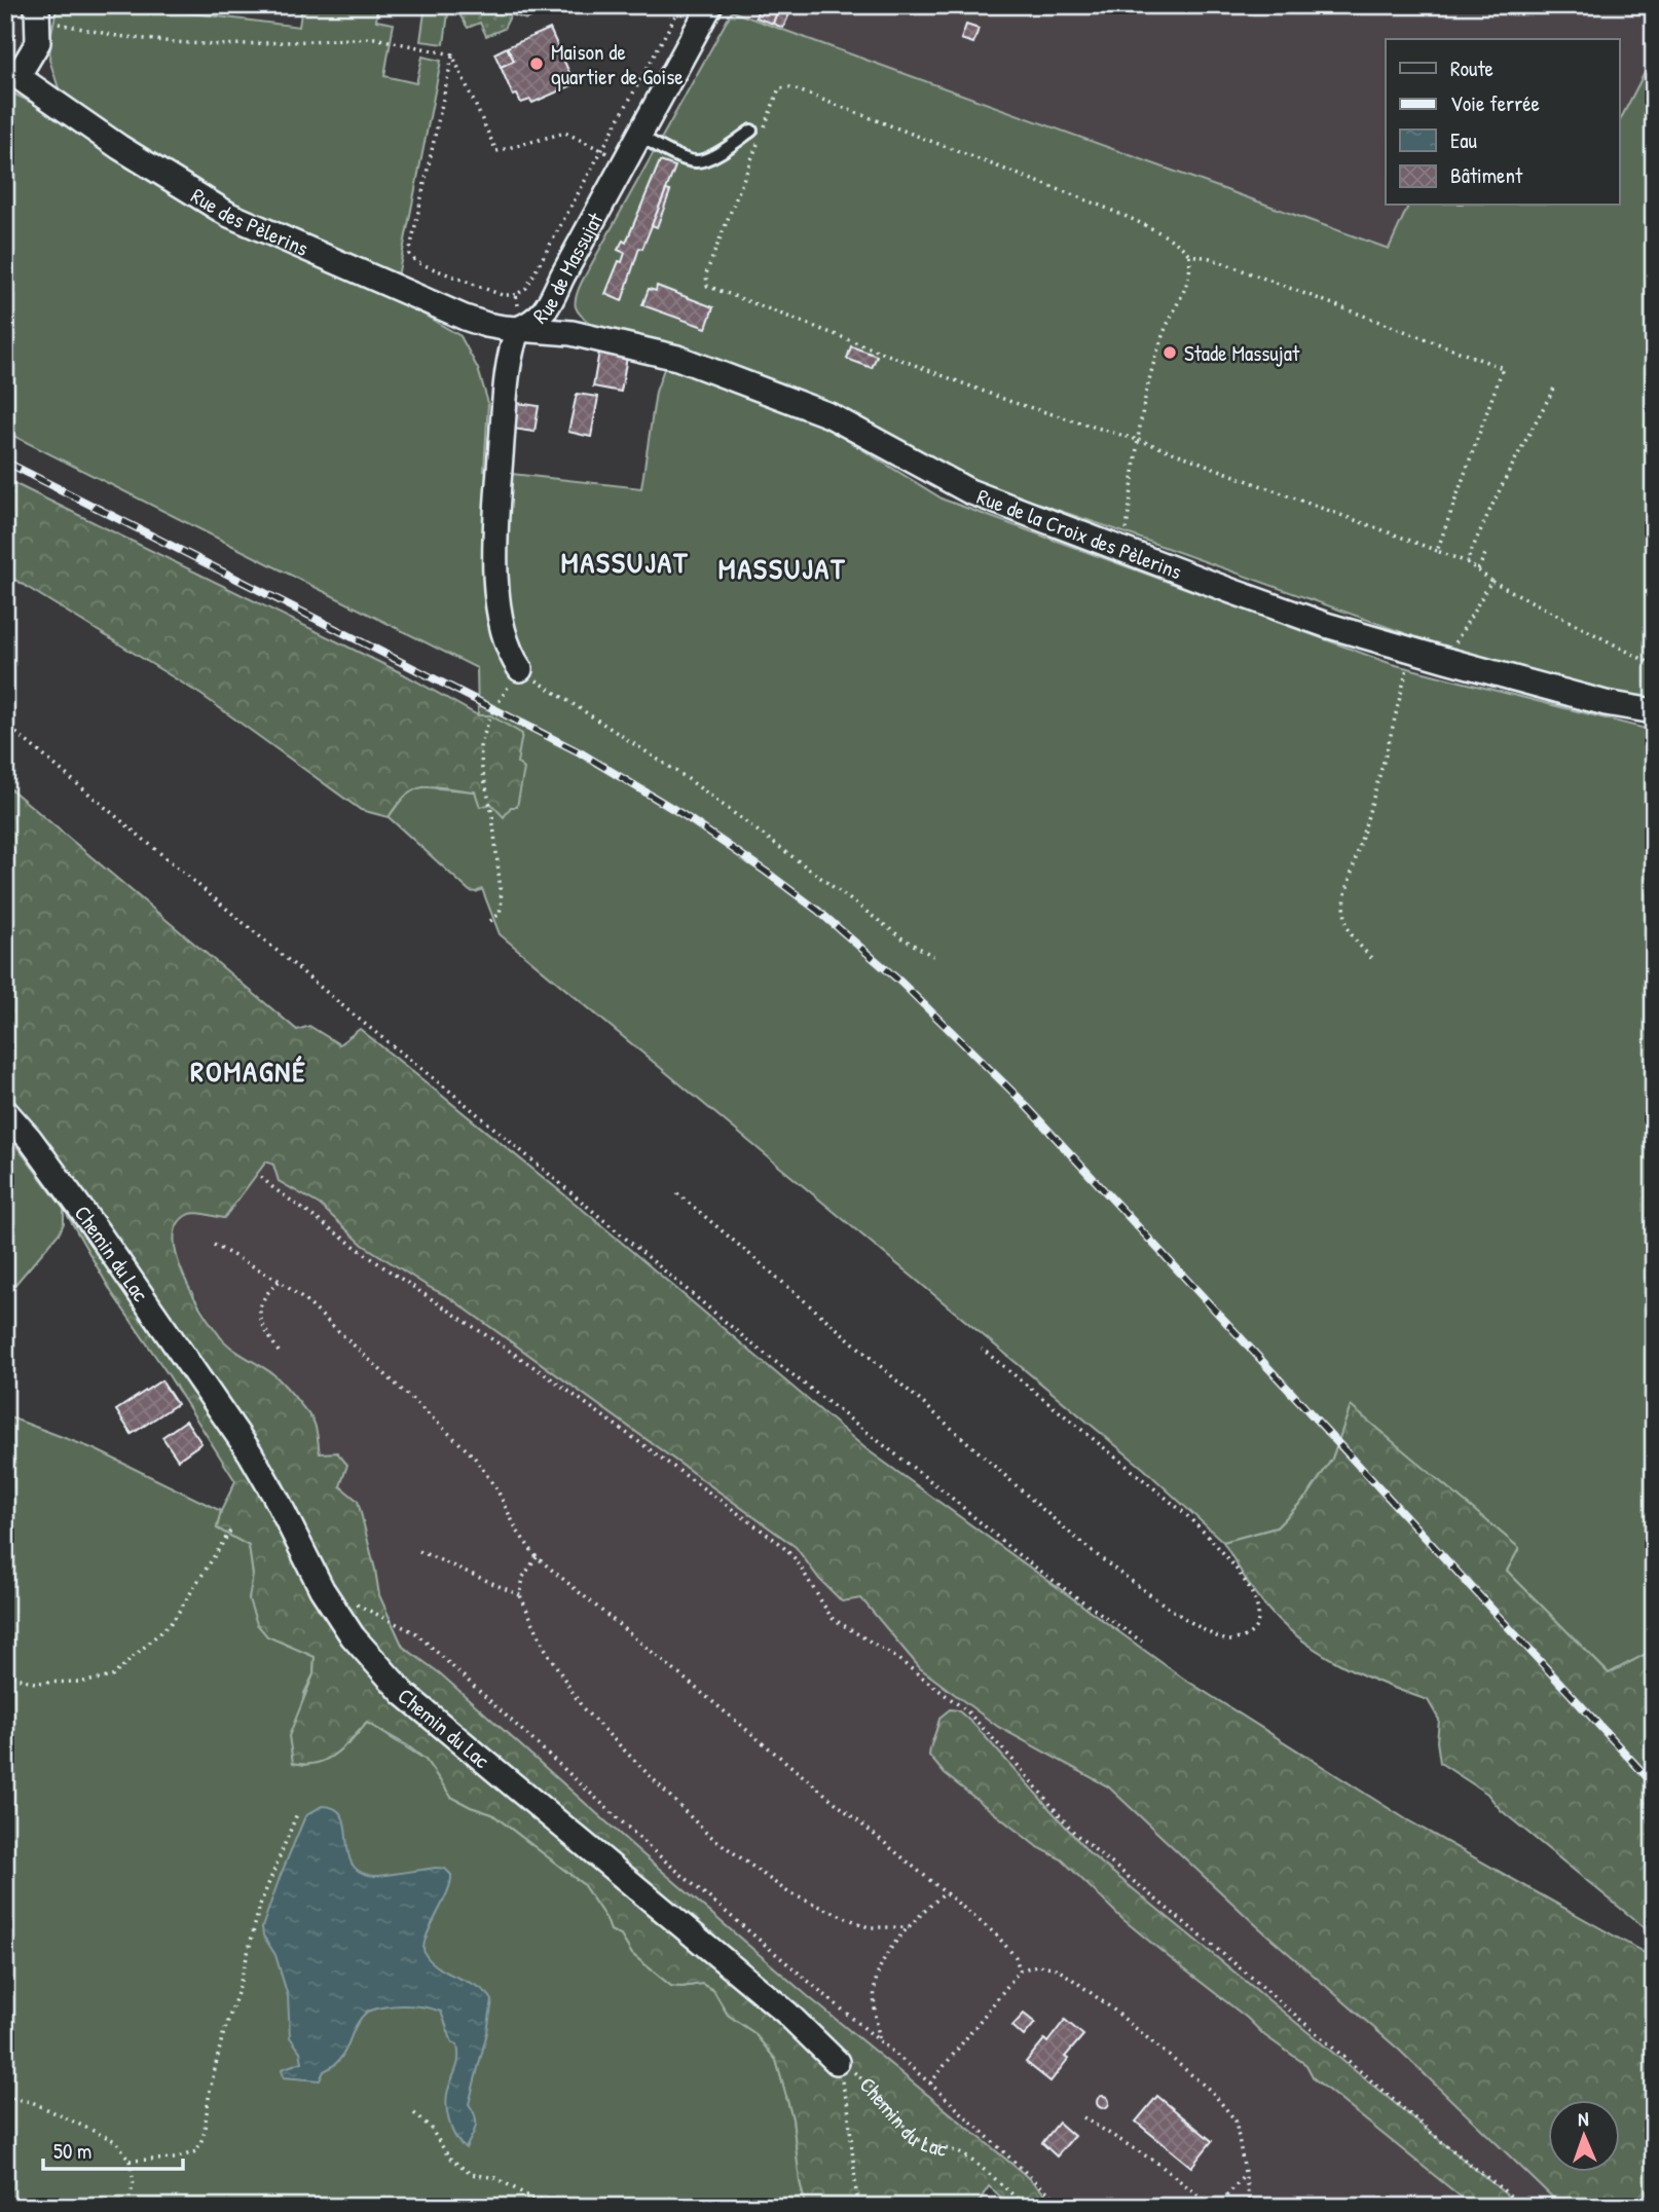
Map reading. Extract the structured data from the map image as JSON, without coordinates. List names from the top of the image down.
{
  "streets": {
    "street": [
      "Rue des Pèlerins",
      "Rue de Massujat",
      "Rue de la Croix des Pèlerins",
      "Chemin du Lac"
    ]
  },
  "crossings": [
    ["Rue des Pèlerins", "Rue de Massujat"],
    ["Rue des Pèlerins", "Rue de la Croix des Pèlerins"],
    ["Rue de Massujat", "Rue de la Croix des Pèlerins"]
  ],
  "districts": ["MASSUJAT", "MASSUJAT", "ROMAGNÉ"],
  "places": ["Maison de quartier de Goise", "Stade Massujat"],
  "legend": [
    "Route",
    "Voie ferrée",
    "Eau",
    "Bâtiment"
  ],
  "scale_bar": "50 m",
  "north": "top"
}
